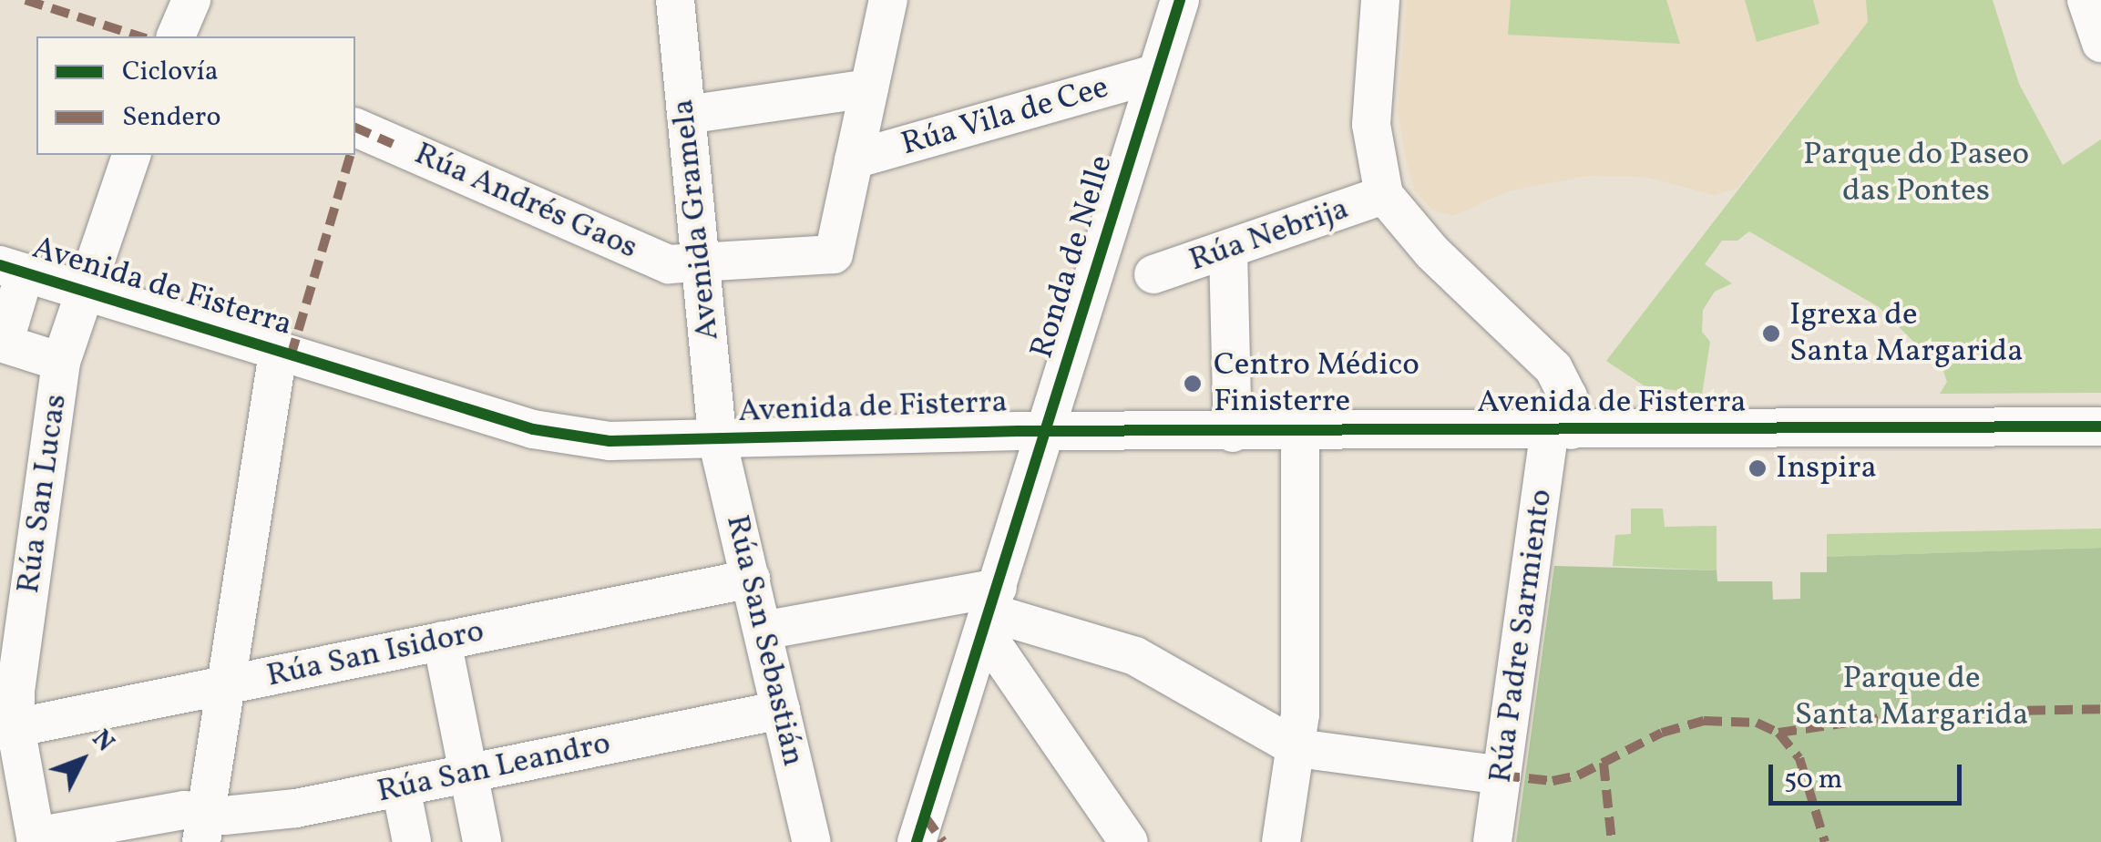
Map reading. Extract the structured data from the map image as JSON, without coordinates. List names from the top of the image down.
{
  "streets": {
    "street": [
      "Rúa Vila de Cee",
      "Rúa Andrés Gaos",
      "Avenida Gramela",
      "Rúa Nebrija",
      "Ronda de Nelle",
      "Avenida de Fisterra",
      "Rúa San Lucas",
      "Rúa Padre Sarmiento",
      "Rúa San Sebastián",
      "Rúa San Isidoro",
      "Rúa San Leandro"
    ]
  },
  "crossings": [
    ["Rúa Vila de Cee", "Rúa Andrés Gaos"],
    ["Rúa Vila de Cee", "Ronda de Nelle"],
    ["Rúa Andrés Gaos", "Avenida Gramela"],
    ["Avenida Gramela", "Avenida de Fisterra"],
    ["Avenida Gramela", "Rúa San Sebastián"],
    ["Ronda de Nelle", "Avenida de Fisterra"],
    ["Avenida de Fisterra", "Rúa San Lucas"],
    ["Avenida de Fisterra", "Rúa Padre Sarmiento"],
    ["Avenida de Fisterra", "Rúa San Sebastián"],
    ["Rúa San Lucas", "Rúa San Isidoro"],
    ["Rúa San Lucas", "Rúa San Leandro"],
    ["Rúa San Sebastián", "Rúa San Isidoro"],
    ["Rúa San Sebastián", "Rúa San Leandro"]
  ],
  "parks": ["Parque do Paseo das Pontes", "Parque de Santa Margarida"],
  "places": ["Igrexa de Santa Margarida", "Centro Médico Finisterre", "Inspira"],
  "legend": ["Ciclovía", "Sendero"],
  "scale_bar": "50 m",
  "north": "top right"
}
